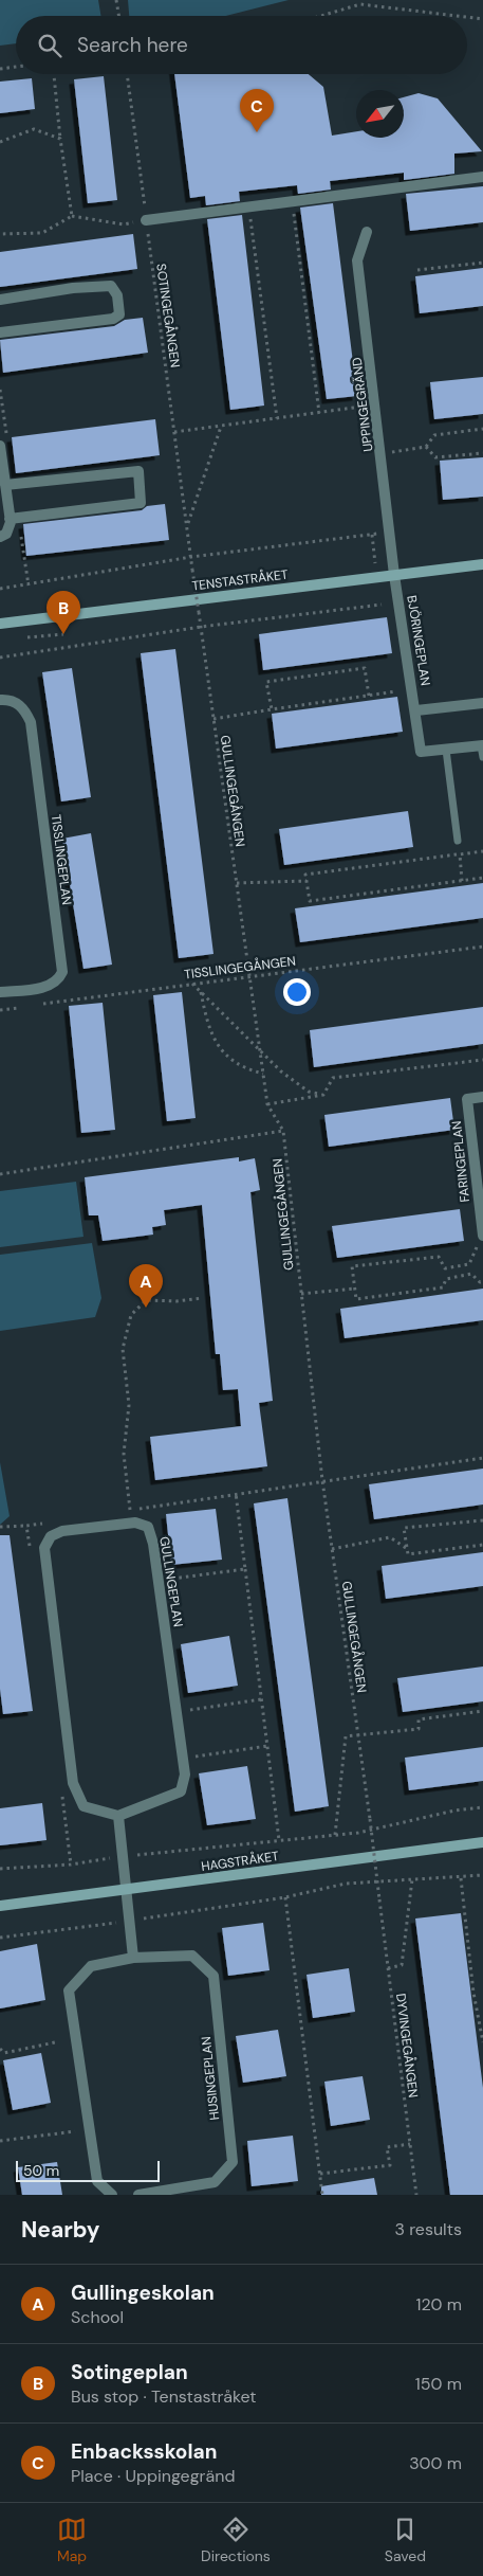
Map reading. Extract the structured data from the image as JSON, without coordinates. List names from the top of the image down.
{
  "streets": {
    "street": [
      "UPPINGEGRÄND",
      "TENSTASTRÅKET",
      "BJÖRINGEPLAN",
      "TISSLINGEPLAN",
      "FARINGEPLAN",
      "GULLINGEPLAN",
      "HAGSTRÅKET",
      "HUSINGEPLAN"
    ],
    "path": [
      "SOTINGEGÅNGEN",
      "GULLINGEGÅNGEN",
      "TISSLINGEGÅNGEN",
      "DYVINGEGÅNGEN"
    ]
  },
  "crossings": [
    ["SOTINGEGÅNGEN", "GULLINGEGÅNGEN"],
    ["UPPINGEGRÄND", "TENSTASTRÅKET"],
    ["UPPINGEGRÄND", "BJÖRINGEPLAN"],
    ["TENSTASTRÅKET", "BJÖRINGEPLAN"],
    ["GULLINGEGÅNGEN", "TISSLINGEGÅNGEN"],
    ["GULLINGEGÅNGEN", "DYVINGEGÅNGEN"]
  ],
  "scale_bar": "50 m",
  "north": "bottom left",
  "page": {
    "search": "Search here",
    "pins": ["C", "B", "A"],
    "scale": "50 m",
    "heading": ["Nearby", "3 results"],
    "list": [
      {
        "mark": "A",
        "name": "Gullingeskolan",
        "note": "School",
        "value": "120 m"
      },
      {
        "mark": "B",
        "name": "Sotingeplan",
        "note": "Bus stop · Tenstastråket",
        "value": "150 m"
      },
      {
        "mark": "C",
        "name": "Enbacksskolan",
        "note": "Place · Uppingegränd",
        "value": "300 m"
      }
    ],
    "nav": ["Map", "Directions", "Saved"]
  }
}
